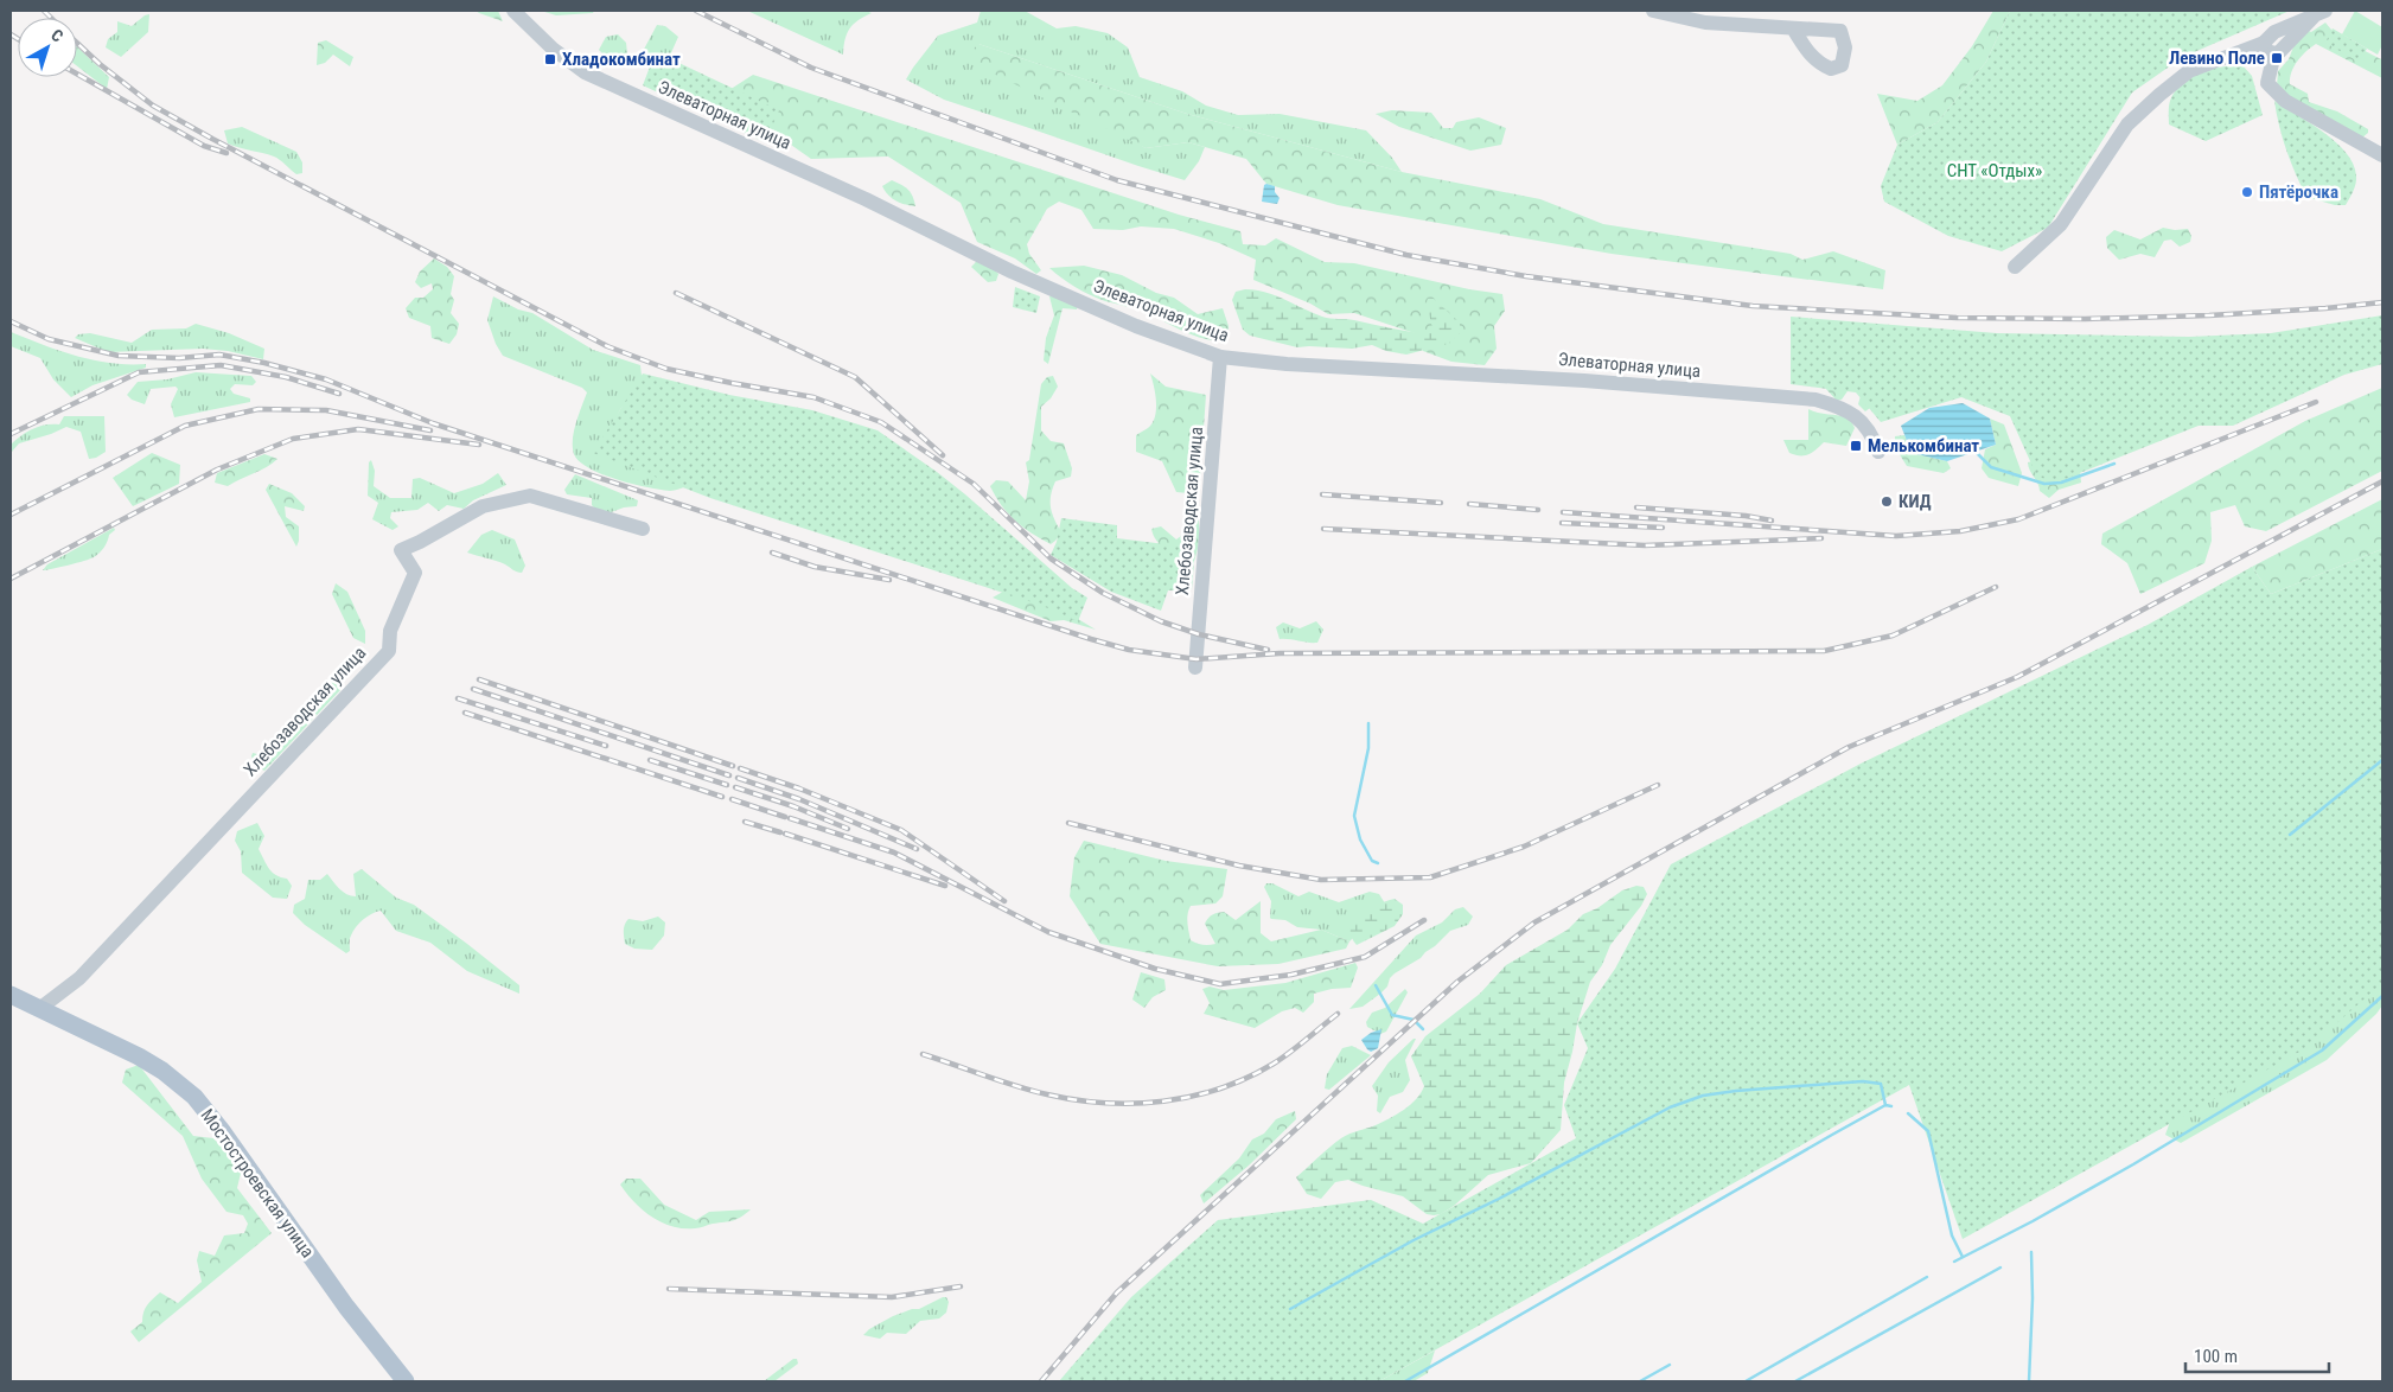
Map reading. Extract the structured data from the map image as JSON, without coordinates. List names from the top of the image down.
{
  "streets": {
    "main road": ["Мостостроевская улица"],
    "street": ["Элеваторная улица", "Хлебозаводская улица"]
  },
  "crossings": [
    ["Элеваторная улица", "Хлебозаводская улица"],
    ["Хлебозаводская улица", "Мостостроевская улица"]
  ],
  "parks": ["СНТ «Отдых»"],
  "places": {
    "transit": ["Левино Поле", "Хладокомбинат", "Мелькомбинат"],
    "other": ["Пятёрочка", "КИД"]
  },
  "scale_bar": "100 m",
  "north": "top right"
}
